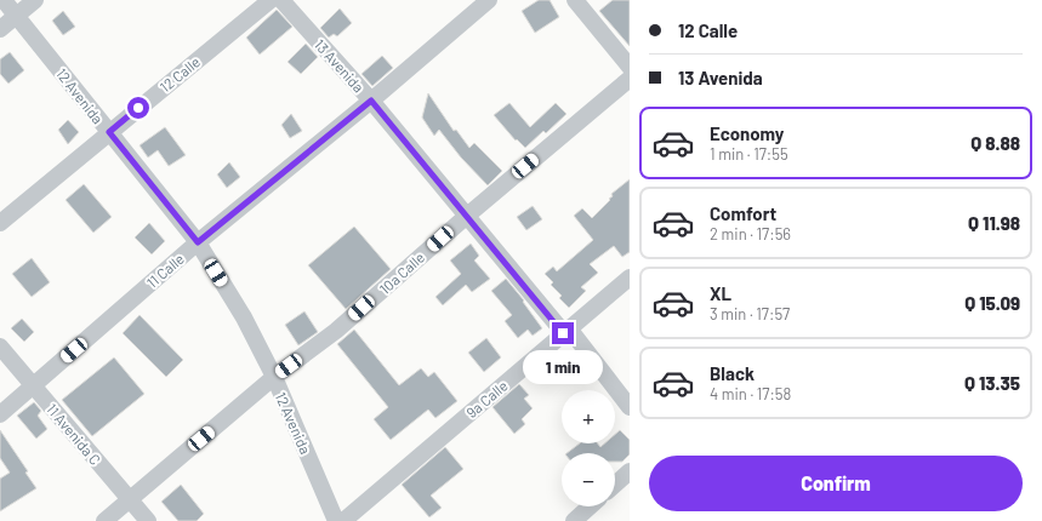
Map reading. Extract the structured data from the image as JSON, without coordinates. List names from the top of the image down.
{
  "streets": {
    "street": [
      "13 Avenida",
      "12 Calle",
      "12 Avenida",
      "11 Calle",
      "10a Calle",
      "9a Calle",
      "11 Avenida C"
    ]
  },
  "crossings": [
    ["13 Avenida", "11 Calle"],
    ["13 Avenida", "10a Calle"],
    ["13 Avenida", "9a Calle"],
    ["12 Calle", "12 Avenida"],
    ["12 Avenida", "11 Calle"],
    ["12 Avenida", "10a Calle"],
    ["11 Calle", "11 Avenida C"],
    ["10a Calle", "11 Avenida C"]
  ],
  "page": {
    "banner": ["12 Calle", "13 Avenida"],
    "list": [
      {
        "name": "Economy",
        "note": "1 min · 17:55",
        "value": "Q 8.88"
      },
      {
        "name": "Comfort",
        "note": "2 min · 17:56",
        "value": "Q 11.98"
      },
      {
        "name": "XL",
        "note": "3 min · 17:57",
        "value": "Q 15.09"
      },
      {
        "name": "Black",
        "note": "4 min · 17:58",
        "value": "Q 13.35"
      }
    ],
    "bubble": "1 min",
    "map_buttons": ["+", "−"],
    "buttons": "Confirm"
  }
}
